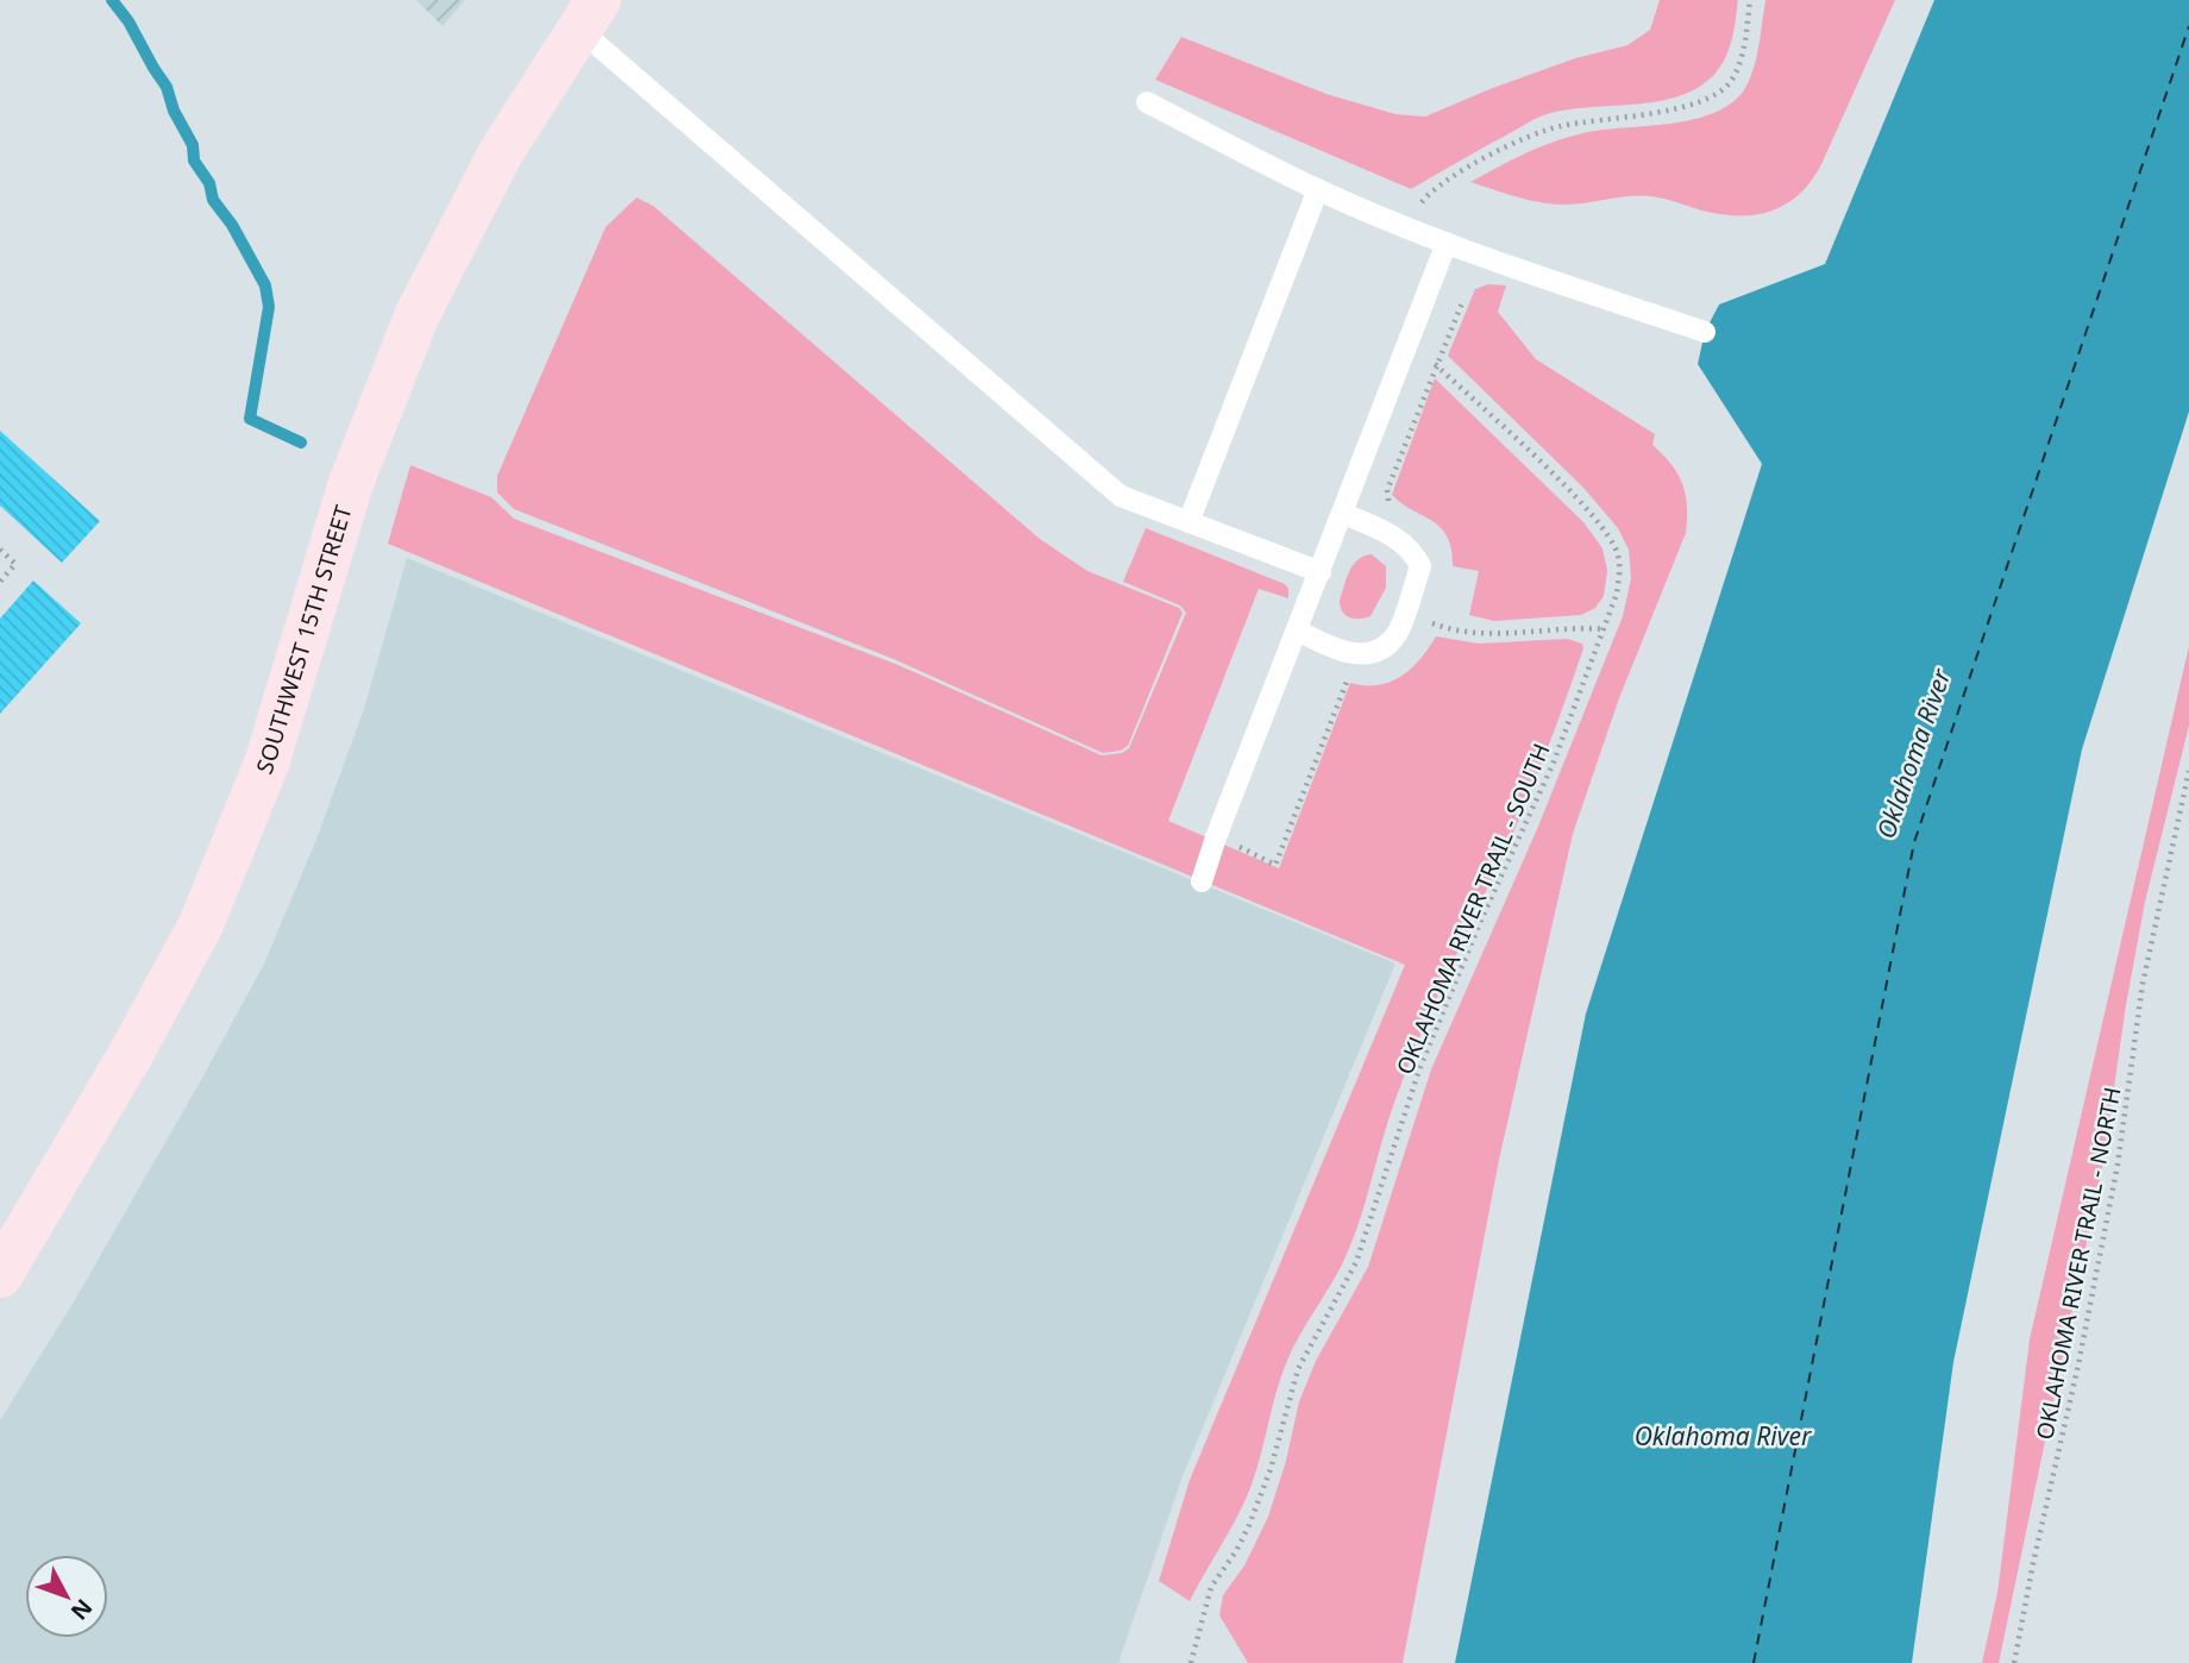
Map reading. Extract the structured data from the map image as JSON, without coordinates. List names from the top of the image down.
{
  "streets": {
    "main road": ["SOUTHWEST 15TH STREET"],
    "path": ["OKLAHOMA RIVER TRAIL - SOUTH", "OKLAHOMA RIVER TRAIL - NORTH"]
  },
  "water": ["Oklahoma River"],
  "north": "bottom right"
}
